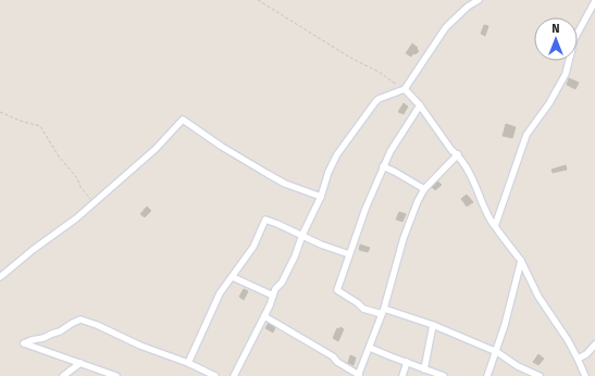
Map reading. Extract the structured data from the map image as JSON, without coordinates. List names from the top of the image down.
{
  "north": "top"
}
